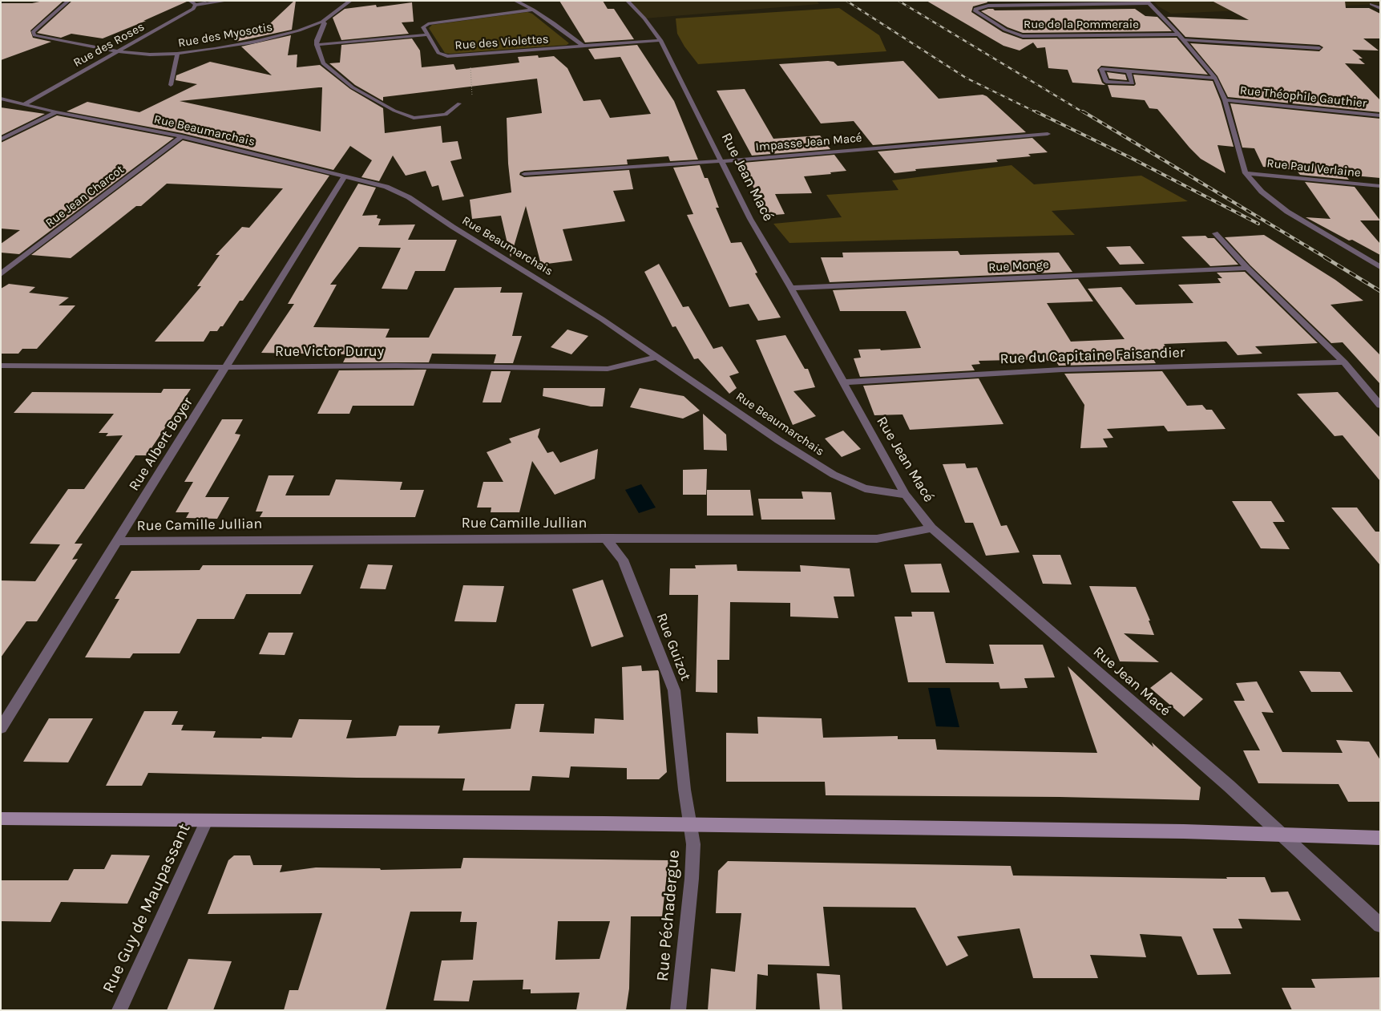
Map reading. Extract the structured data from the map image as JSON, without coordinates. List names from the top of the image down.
{
  "streets": {
    "street": [
      "Rue de la Pommeraie",
      "Rue des Myosotis",
      "Rue des Violettes",
      "Rue des Roses",
      "Rue Théophile Gauthier",
      "Rue Beaumarchais",
      "Impasse Jean Macé",
      "Rue Paul Verlaine",
      "Rue Jean Macé",
      "Rue Jean Charcot",
      "Rue Monge",
      "Rue Victor Duruy",
      "Rue du Capitaine Faisandier",
      "Rue Albert Boyer",
      "Rue Camille Jullian",
      "Rue Guizot",
      "Rue Guy de Maupassant",
      "Rue Péchadergue"
    ]
  },
  "crossings": [
    ["Rue des Myosotis", "Rue des Roses"],
    ["Rue des Violettes", "Rue Jean Macé"],
    ["Rue des Roses", "Rue Beaumarchais"],
    ["Rue Beaumarchais", "Rue Jean Macé"],
    ["Rue Beaumarchais", "Rue Jean Charcot"],
    ["Rue Beaumarchais", "Rue Victor Duruy"],
    ["Rue Beaumarchais", "Rue Albert Boyer"],
    ["Impasse Jean Macé", "Rue Jean Macé"],
    ["Rue Jean Macé", "Rue Monge"],
    ["Rue Jean Macé", "Rue du Capitaine Faisandier"],
    ["Rue Jean Macé", "Rue Camille Jullian"],
    ["Rue Victor Duruy", "Rue Albert Boyer"],
    ["Rue Albert Boyer", "Rue Camille Jullian"],
    ["Rue Camille Jullian", "Rue Guizot"],
    ["Rue Guizot", "Rue Péchadergue"]
  ]
}
